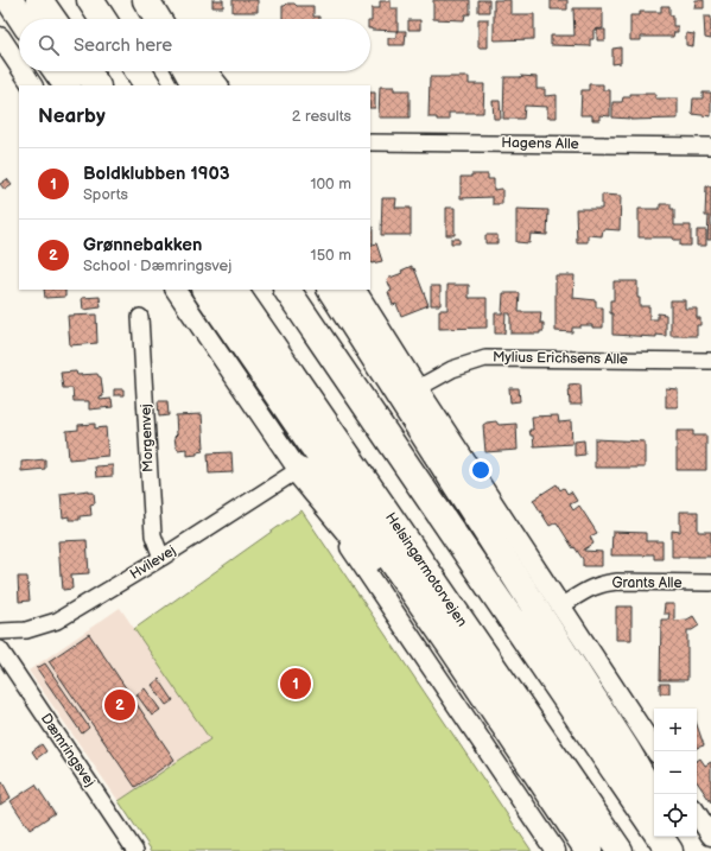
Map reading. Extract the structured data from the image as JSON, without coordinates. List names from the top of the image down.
{
  "streets": {
    "highway": ["Helsingørmotorvejen"],
    "street": [
      "Hagens Alle",
      "Mylius Erichsens Alle",
      "Morgenvej",
      "Hvilevej",
      "Grants Alle",
      "Dæmringsvej"
    ]
  },
  "crossings": [
    ["Morgenvej", "Hvilevej"]
  ],
  "page": {
    "search": "Search here",
    "heading": ["Nearby", "2 results"],
    "list": [
      {
        "mark": "1",
        "name": "Boldklubben 1903",
        "note": "Sports",
        "value": "100 m"
      },
      {
        "mark": "2",
        "name": "Grønnebakken",
        "note": "School · Dæmringsvej",
        "value": "150 m"
      }
    ],
    "pins": ["1", "2"],
    "map_buttons": ["+", "−"]
  }
}
